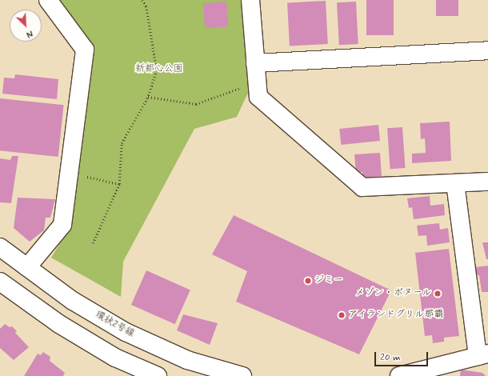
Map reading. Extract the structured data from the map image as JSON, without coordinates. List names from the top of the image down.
{
  "streets": {
    "street": ["環状2号線"]
  },
  "parks": ["新都心公園"],
  "places": ["ジミー", "メゾン・ボヌール", "アイランドグリル那覇"],
  "scale_bar": "20 m",
  "north": "bottom right"
}
